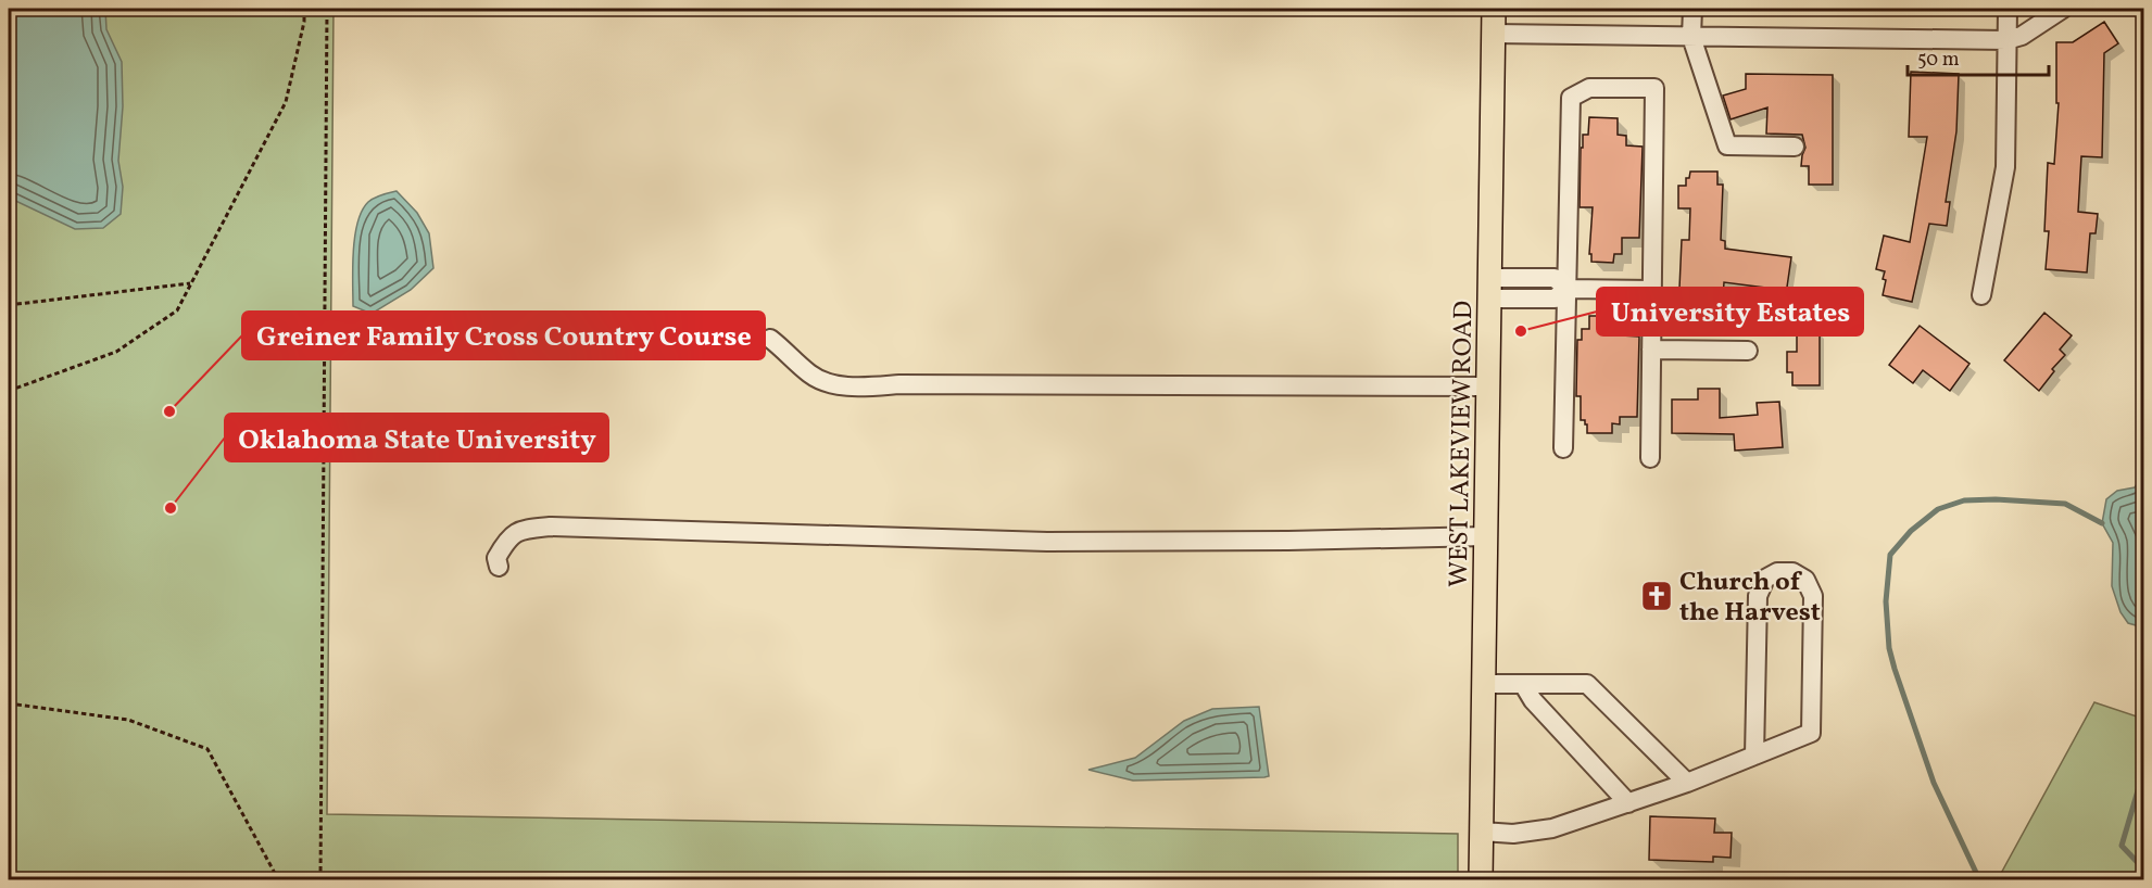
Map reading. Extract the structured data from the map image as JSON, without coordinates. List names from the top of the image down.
{
  "streets": {
    "main road": ["WEST LAKEVIEW ROAD"]
  },
  "places": {
    "other": ["University Estates", "Greiner Family Cross Country Course", "Oklahoma State University"],
    "church": ["Church of the Harvest"]
  },
  "scale_bar": "50 m"
}
